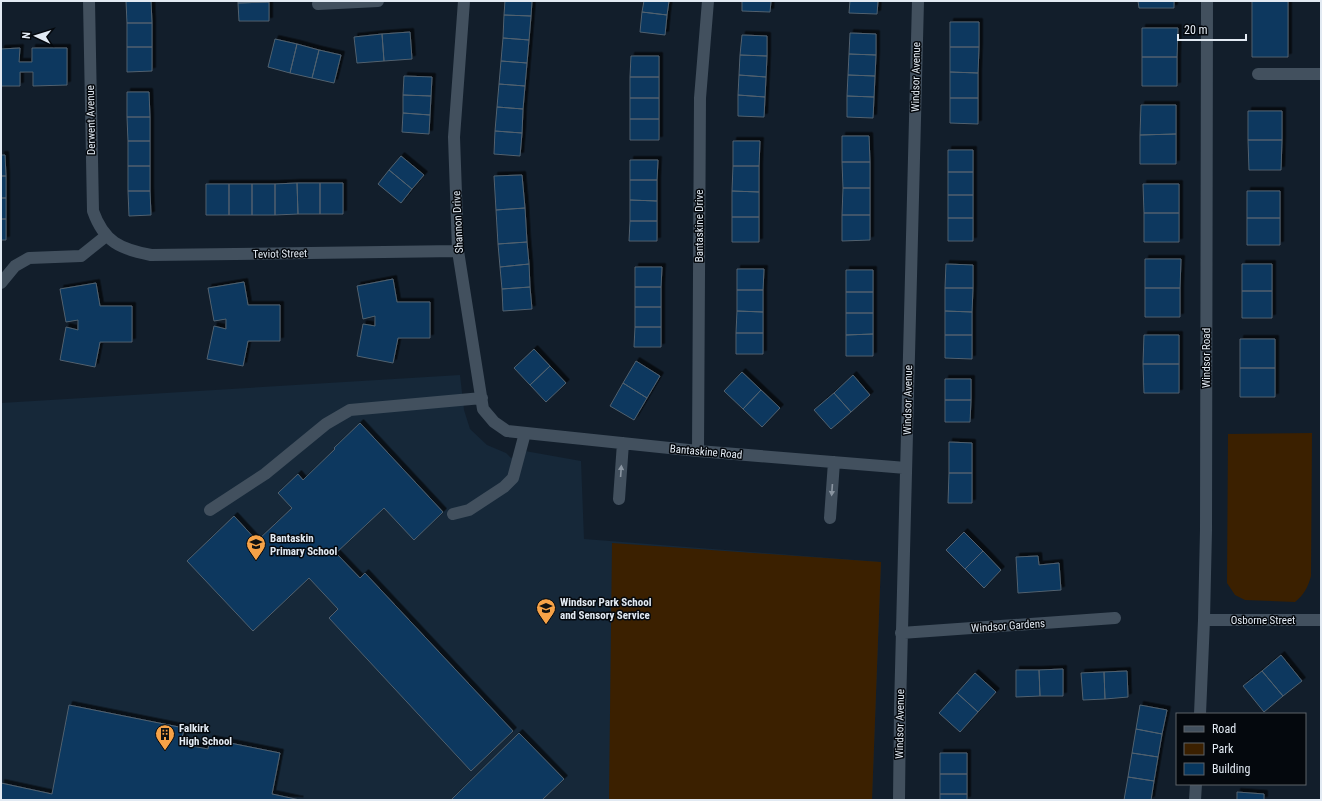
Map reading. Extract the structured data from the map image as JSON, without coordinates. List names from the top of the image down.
{
  "streets": {
    "street": [
      "Windsor Avenue",
      "Derwent Avenue",
      "Shannon Drive",
      "Bantaskine Drive",
      "Teviot Street",
      "Windsor Road",
      "Bantaskine Road",
      "Osborne Street",
      "Windsor Gardens"
    ]
  },
  "crossings": [
    ["Windsor Avenue", "Bantaskine Road"],
    ["Windsor Avenue", "Windsor Gardens"],
    ["Derwent Avenue", "Teviot Street"],
    ["Shannon Drive", "Teviot Street"],
    ["Shannon Drive", "Bantaskine Road"],
    ["Bantaskine Drive", "Bantaskine Road"],
    ["Windsor Road", "Osborne Street"]
  ],
  "places": {
    "school or university": ["Bantaskin Primary School", "Windsor Park School and Sensory Service"],
    "building": ["Falkirk High School"]
  },
  "legend": ["Road", "Park", "Building"],
  "scale_bar": "20 m",
  "north": "left"
}
